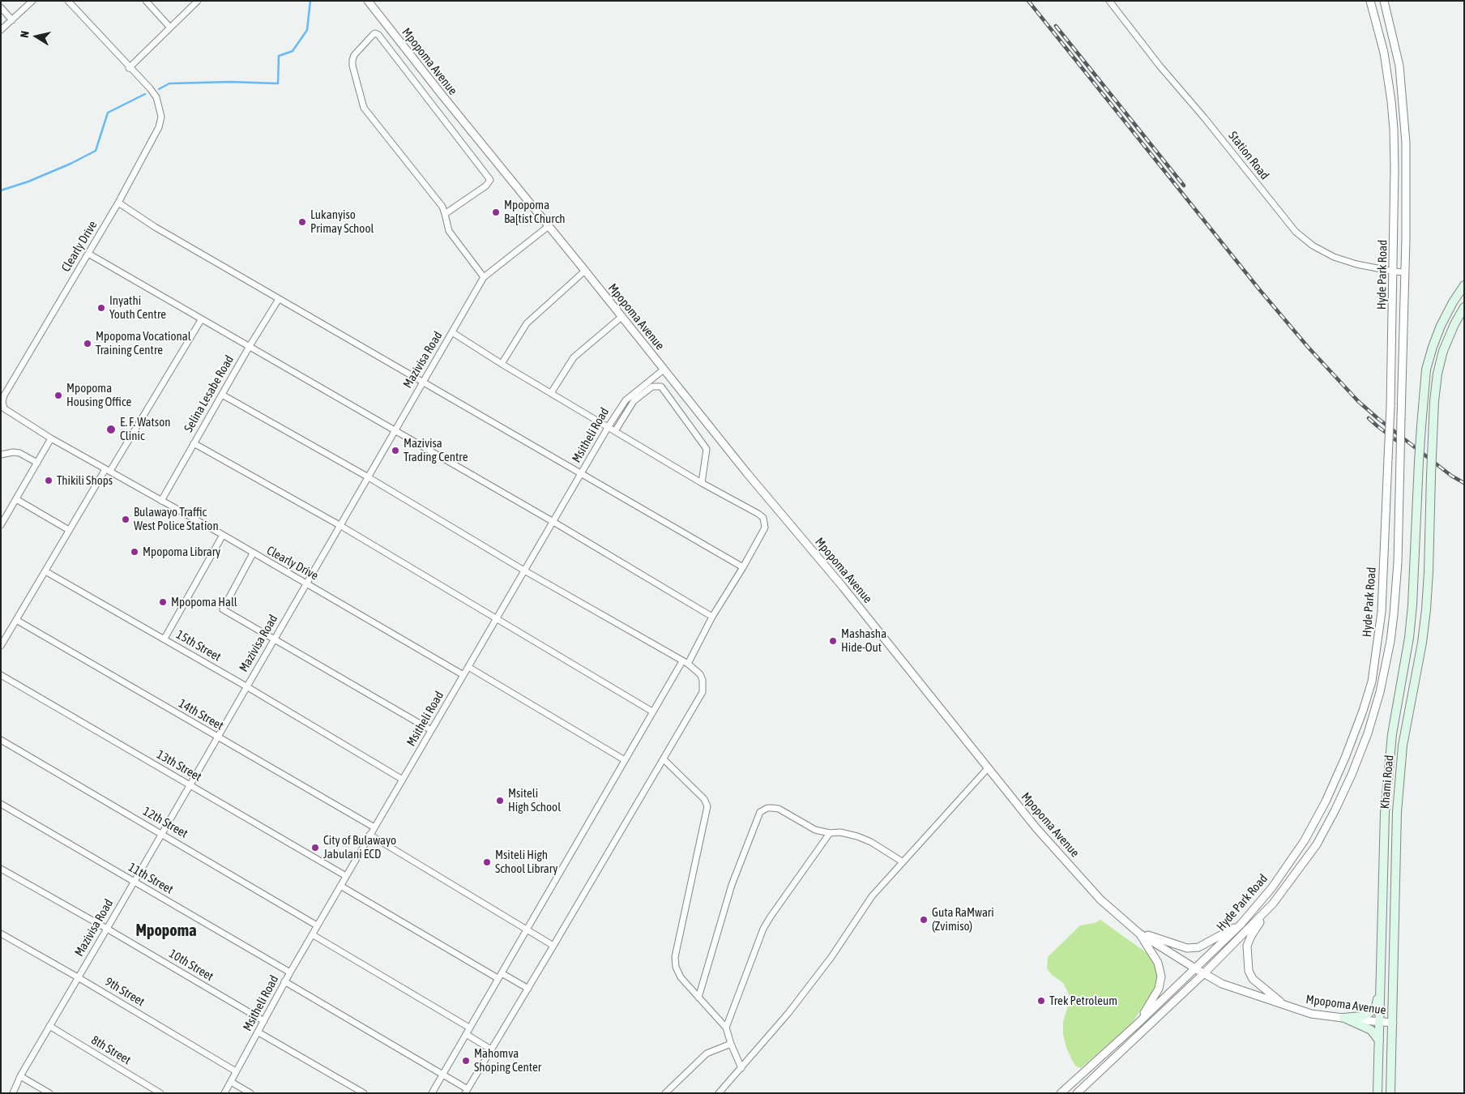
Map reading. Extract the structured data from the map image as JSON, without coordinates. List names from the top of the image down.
{
  "streets": {
    "main road": ["Khami Road"],
    "street": [
      "Mpopoma Avenue",
      "Station Road",
      "Clearly Drive",
      "Hyde Park Road",
      "Mazivisa Road",
      "Selina Lesabe Road",
      "Msitheli Road",
      "15th Street",
      "14th Street",
      "13th Street",
      "12th Street",
      "11th Street",
      "10th Street",
      "9th Street",
      "8th Street"
    ]
  },
  "crossings": [
    ["Mpopoma Avenue", "Hyde Park Road"],
    ["Mpopoma Avenue", "Mazivisa Road"],
    ["Mpopoma Avenue", "Msitheli Road"],
    ["Mpopoma Avenue", "Khami Road"],
    ["Station Road", "Hyde Park Road"],
    ["Clearly Drive", "Mazivisa Road"],
    ["Clearly Drive", "Selina Lesabe Road"],
    ["Clearly Drive", "Msitheli Road"],
    ["Mazivisa Road", "15th Street"],
    ["Mazivisa Road", "14th Street"],
    ["Mazivisa Road", "13th Street"],
    ["Mazivisa Road", "12th Street"],
    ["Mazivisa Road", "11th Street"],
    ["Mazivisa Road", "10th Street"],
    ["Mazivisa Road", "9th Street"],
    ["Mazivisa Road", "8th Street"],
    ["Msitheli Road", "15th Street"],
    ["Msitheli Road", "14th Street"],
    ["Msitheli Road", "13th Street"],
    ["Msitheli Road", "12th Street"],
    ["Msitheli Road", "11th Street"],
    ["Msitheli Road", "10th Street"],
    ["Msitheli Road", "9th Street"]
  ],
  "districts": ["Mpopoma"],
  "places": [
    "Mpopoma Ba[tist Church",
    "Lukanyiso Primay School",
    "Inyathi Youth Centre",
    "Mpopoma Vocational Training Centre",
    "Mpopoma Housing Office",
    "E. F. Watson Clinic",
    "Mazivisa Trading Centre",
    "Thikili Shops",
    "Bulawayo Traffic West Police Station",
    "Mpopoma Library",
    "Mpopoma Hall",
    "Mashasha Hide-Out",
    "Msiteli High School",
    "City of Bulawayo Jabulani ECD",
    "Msiteli High School Library",
    "Guta RaMwari (Zvimiso)",
    "Trek Petroleum",
    "Mahomva Shoping Center"
  ],
  "north": "left"
}
